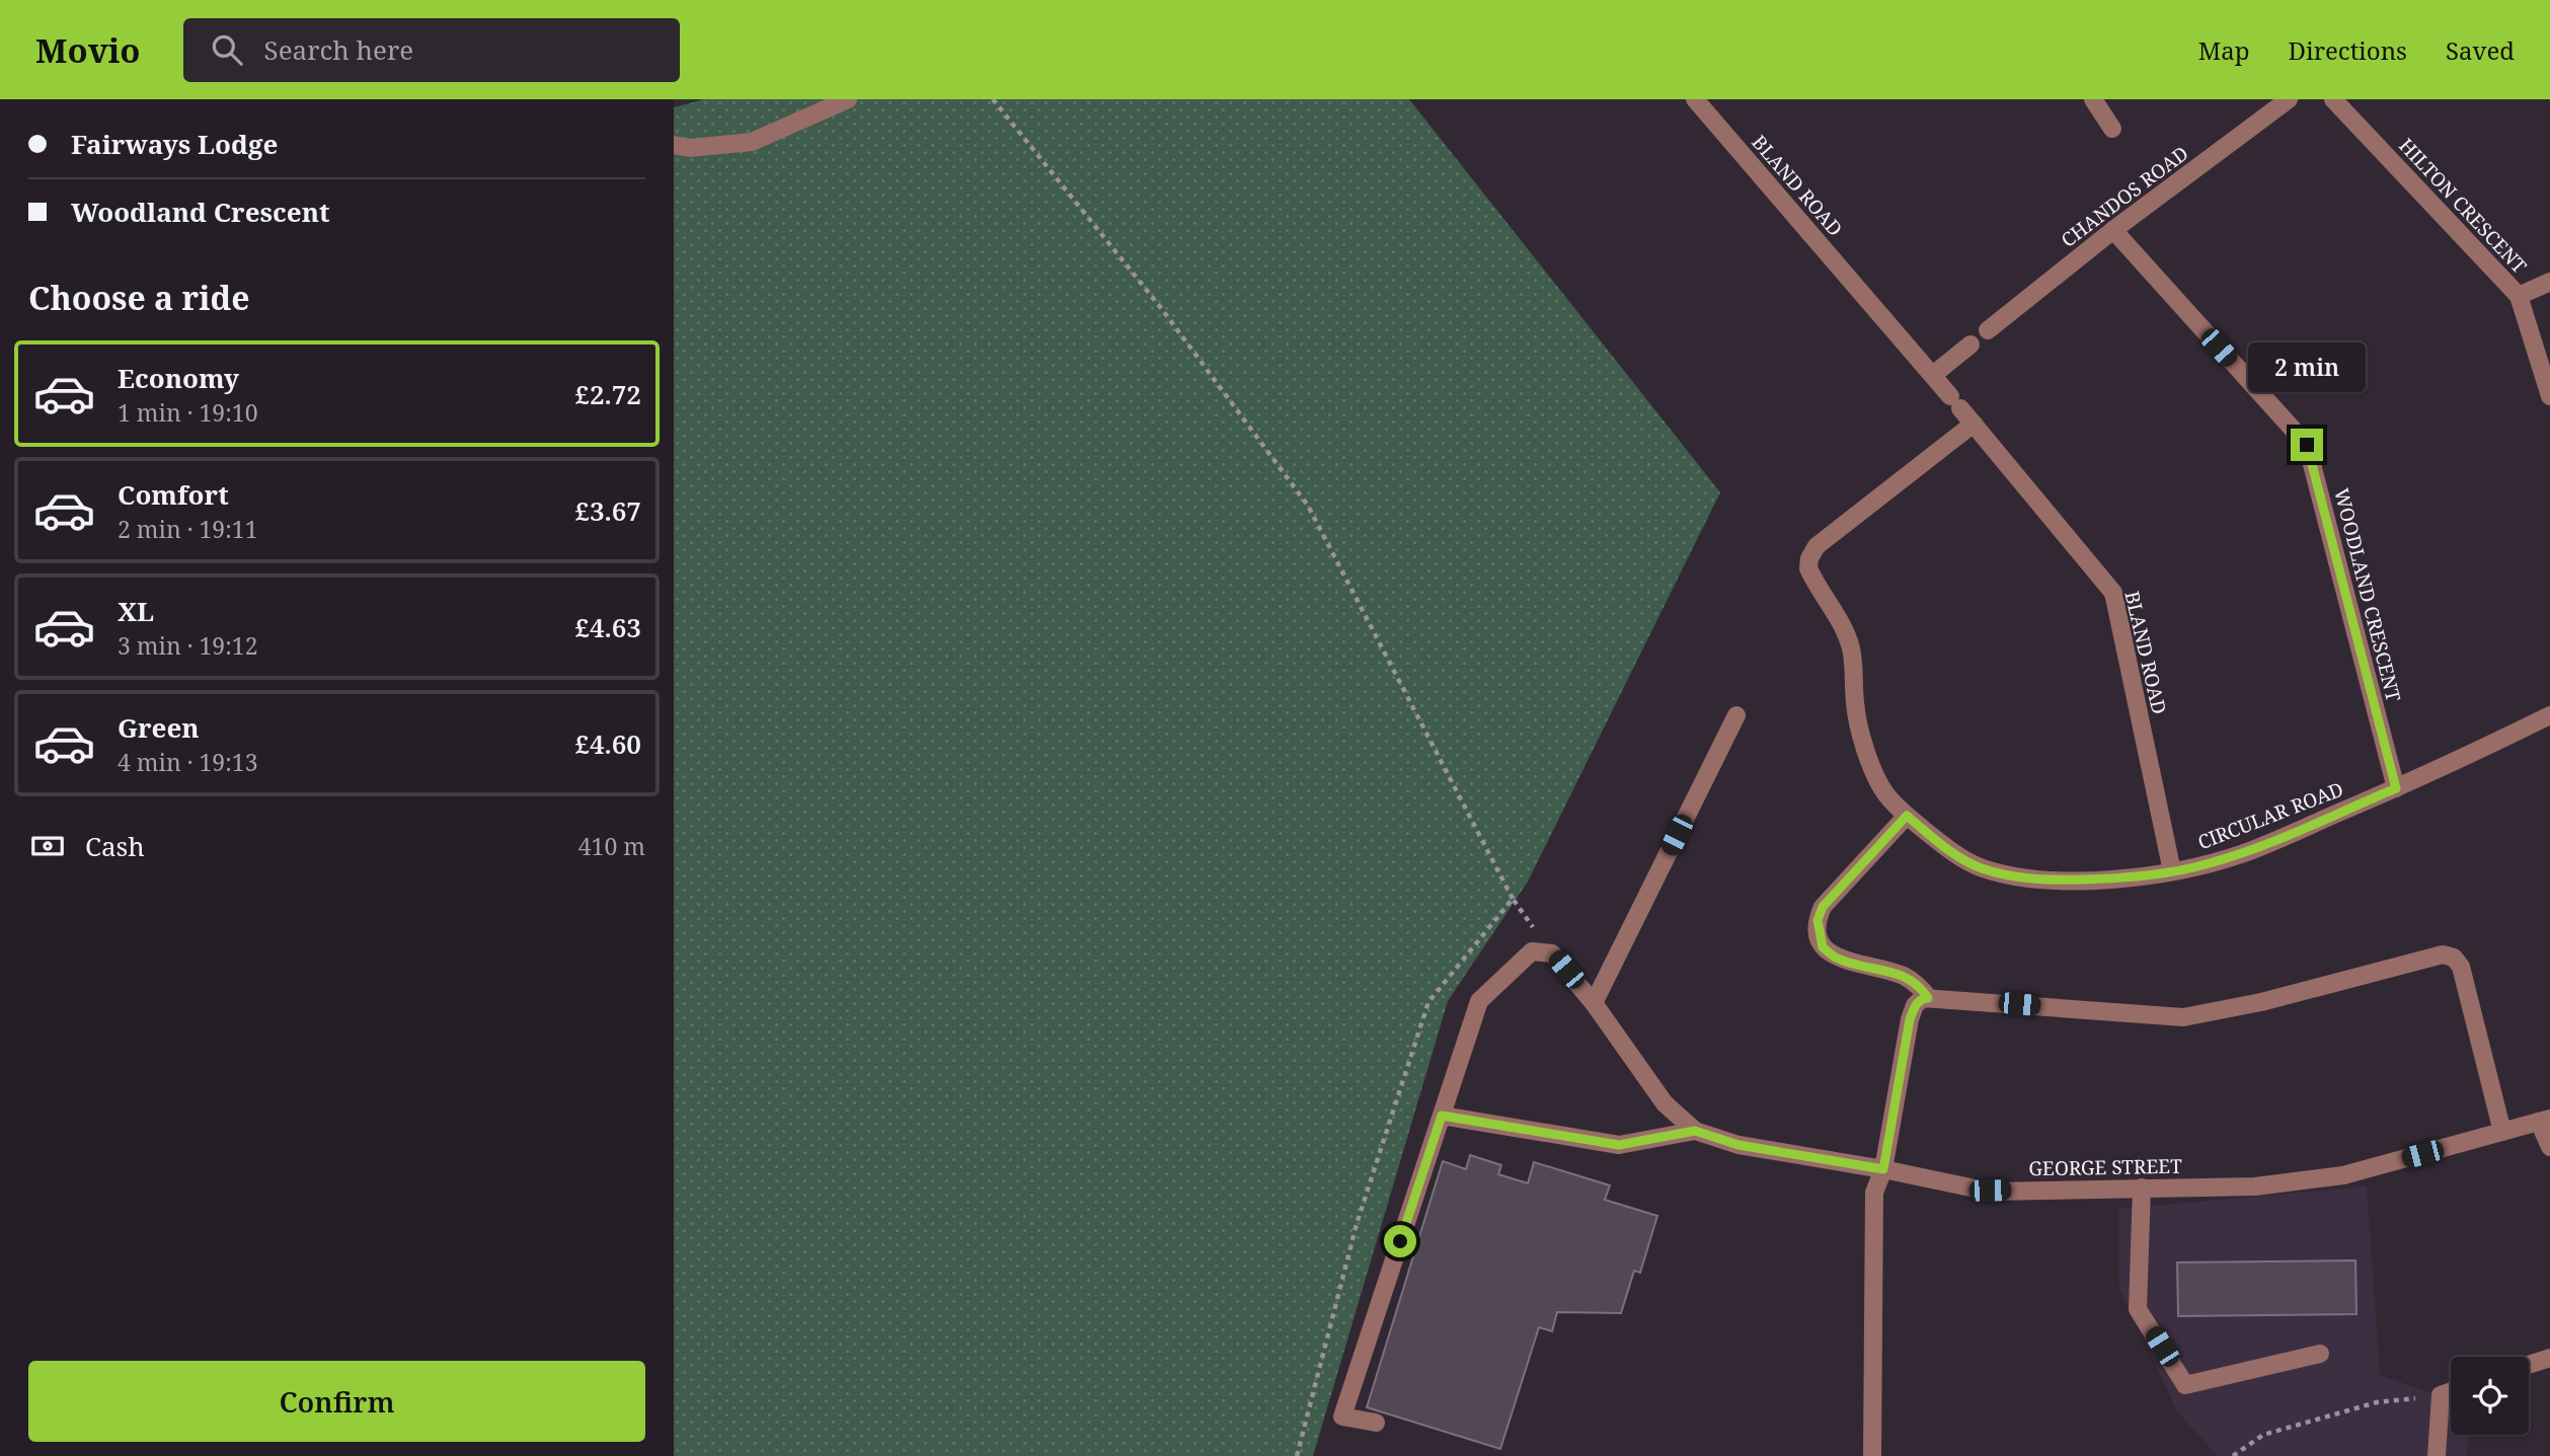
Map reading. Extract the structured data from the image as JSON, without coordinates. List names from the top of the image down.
{
  "streets": {
    "street": [
      "BLAND ROAD",
      "CHANDOS ROAD",
      "HILTON CRESCENT",
      "WOODLAND CRESCENT",
      "CIRCULAR ROAD",
      "GEORGE STREET"
    ]
  },
  "crossings": [
    ["BLAND ROAD", "CIRCULAR ROAD"],
    ["CHANDOS ROAD", "WOODLAND CRESCENT"],
    ["WOODLAND CRESCENT", "CIRCULAR ROAD"]
  ],
  "page": {
    "header": "Movio",
    "search": "Search here",
    "nav": ["Map", "Directions", "Saved"],
    "banner": ["Fairways Lodge", "Woodland Crescent"],
    "heading": "Choose a ride",
    "list": [
      {
        "name": "Economy",
        "note": "1 min · 19:10",
        "value": "£2.72"
      },
      {
        "name": "Comfort",
        "note": "2 min · 19:11",
        "value": "£3.67"
      },
      {
        "name": "XL",
        "note": "3 min · 19:12",
        "value": "£4.63"
      },
      {
        "name": "Green",
        "note": "4 min · 19:13",
        "value": "£4.60"
      }
    ],
    "bubble": "2 min",
    "pay": ["Cash", "410 m"],
    "buttons": "Confirm"
  }
}
